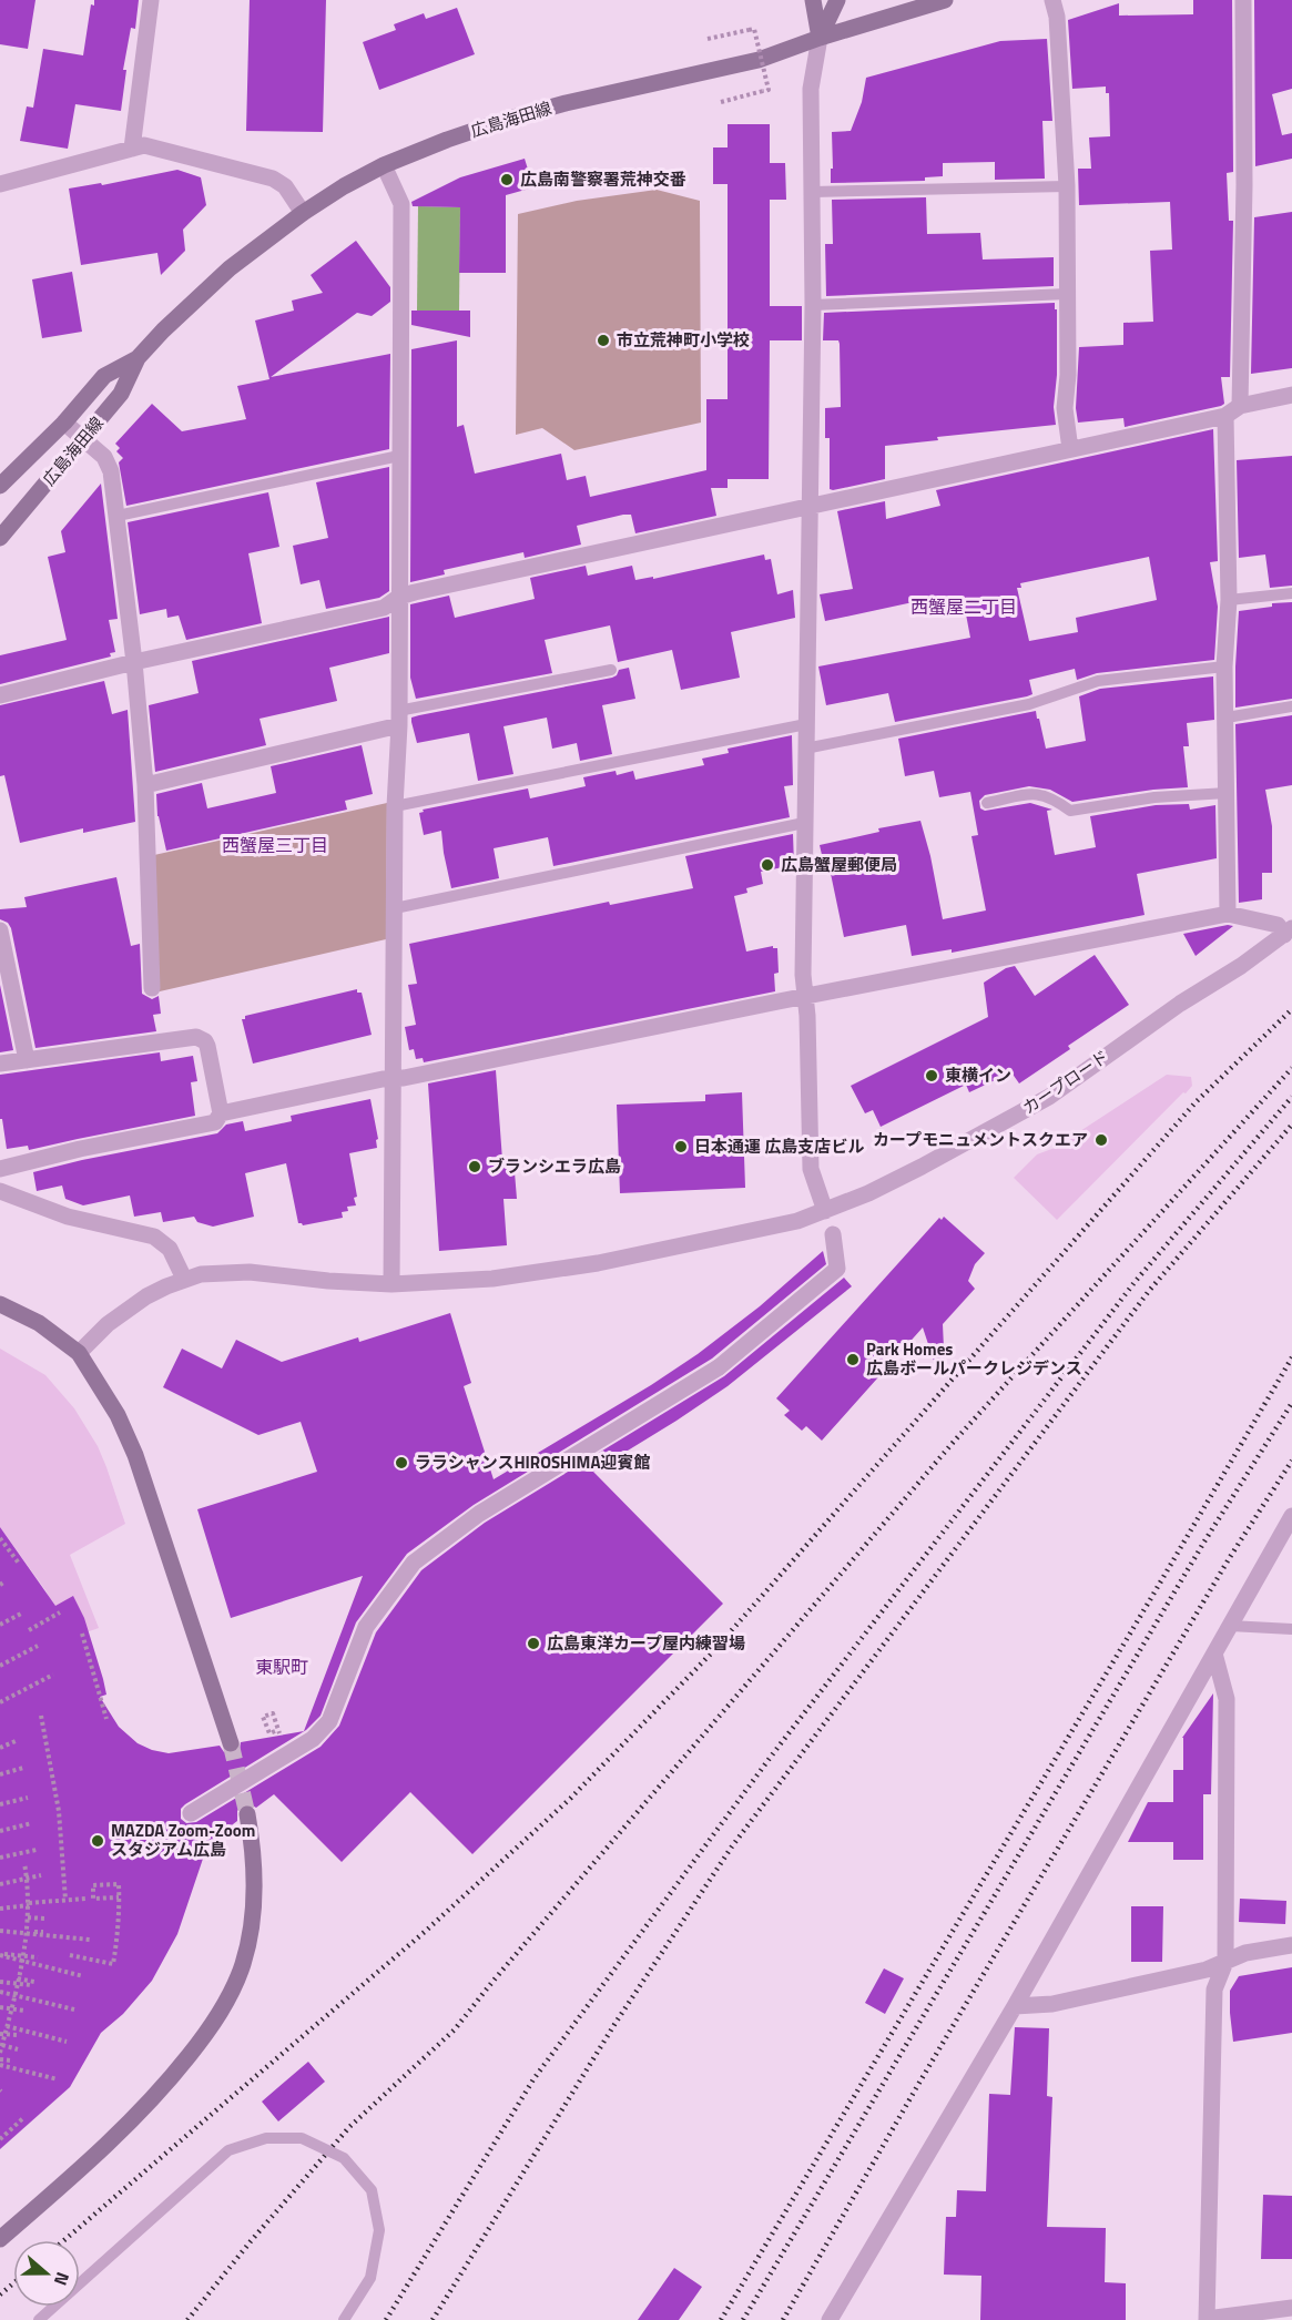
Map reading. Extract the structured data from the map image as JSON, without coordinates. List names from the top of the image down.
{
  "streets": {
    "main road": ["広島海田線"],
    "street": ["カープロード"]
  },
  "districts": ["西蟹屋二丁目", "西蟹屋三丁目", "東駅町"],
  "places": [
    "広島南警察署荒神交番",
    "市立荒神町小学校",
    "広島蟹屋郵便局",
    "東横イン",
    "カープモニュメントスクエア",
    "日本通運 広島支店ビル",
    "ブランシエラ広島",
    "Park Homes 広島ボールパークレジデンス",
    "ララシャンスHIROSHIMA迎賓館",
    "広島東洋カープ屋内練習場",
    "MAZDA Zoom-Zoom スタジアム広島"
  ],
  "north": "right"
}
